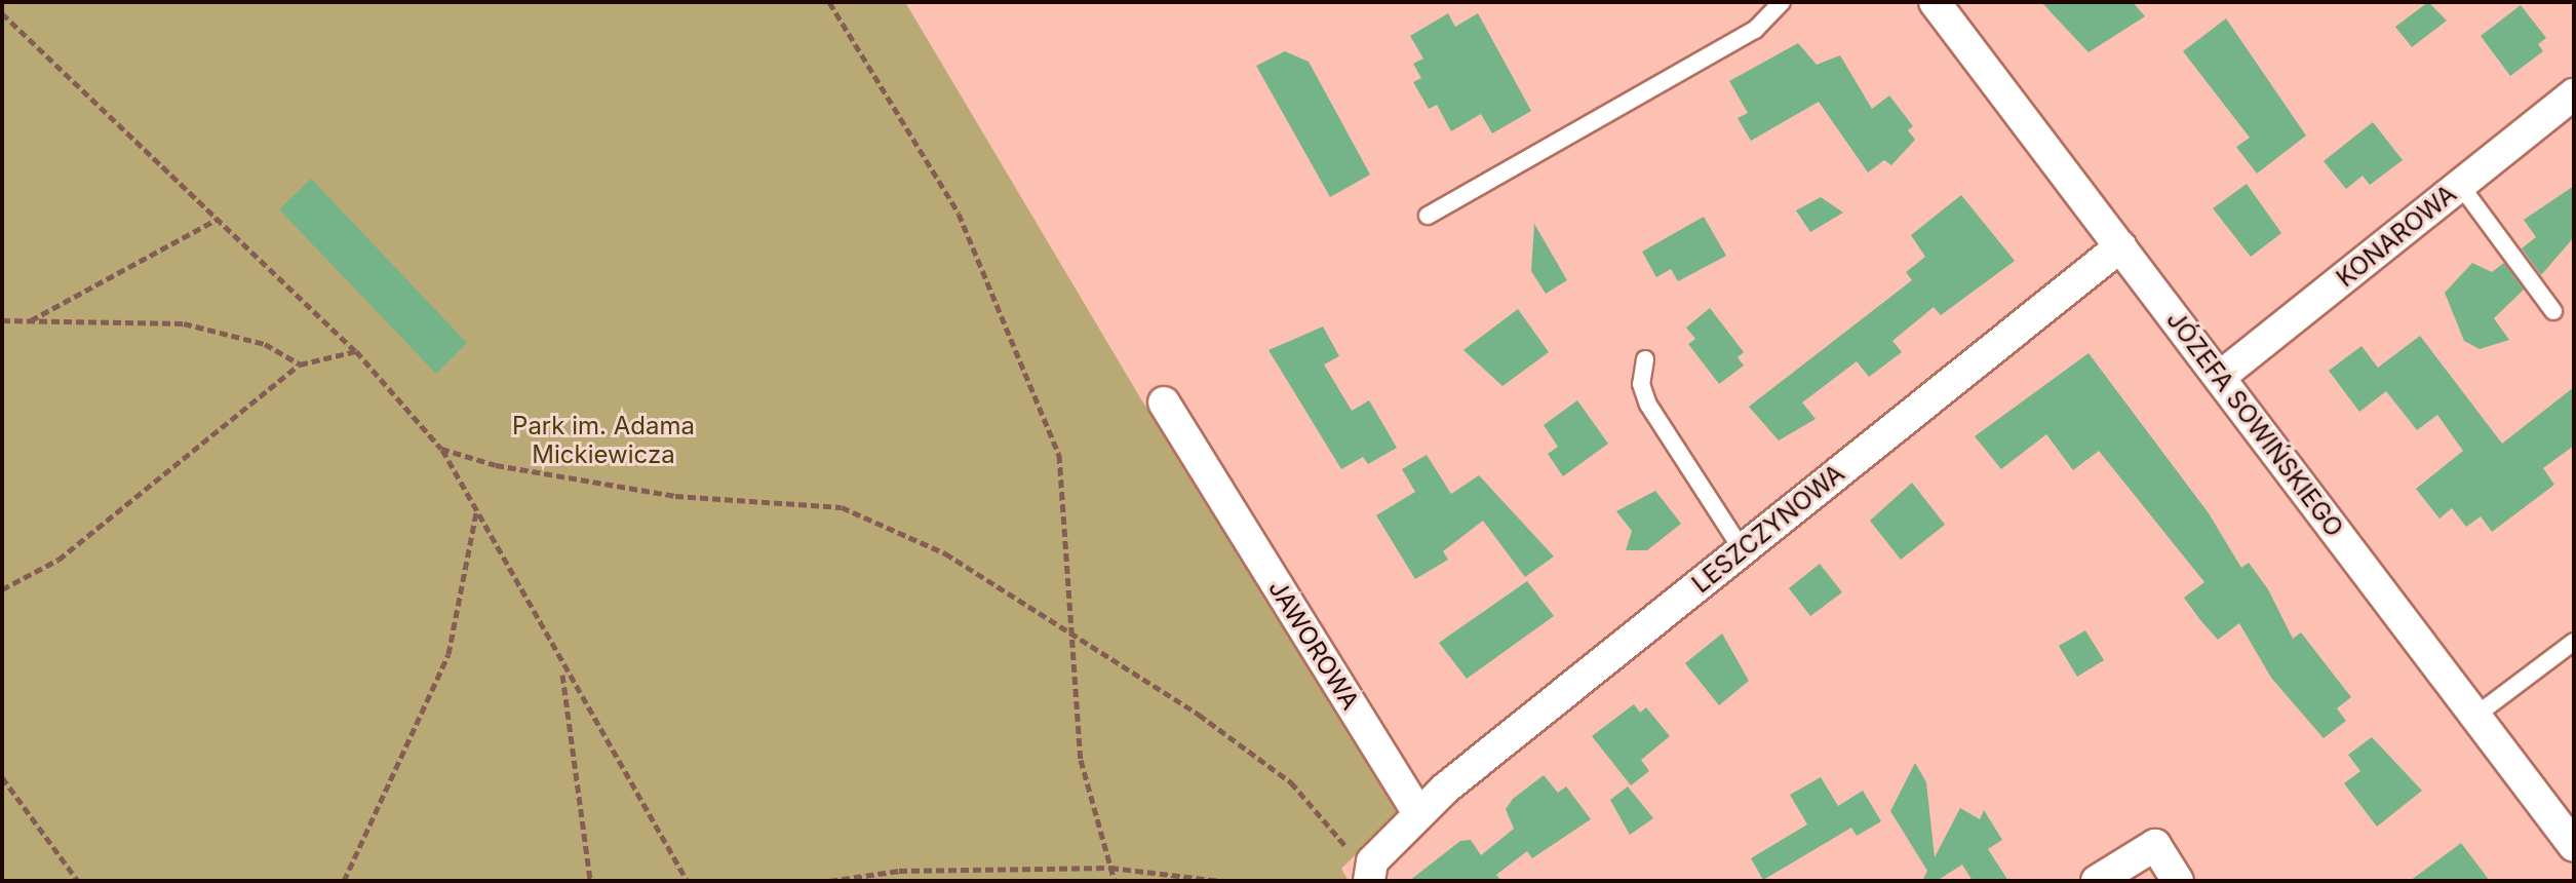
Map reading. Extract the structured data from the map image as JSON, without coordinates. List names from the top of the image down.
{
  "streets": {
    "street": [
      "KONAROWA",
      "JÓZEFA SOWIŃSKIEGO",
      "LESZCZYNOWA",
      "JAWOROWA"
    ]
  },
  "crossings": [
    ["KONAROWA", "JÓZEFA SOWIŃSKIEGO"],
    ["JÓZEFA SOWIŃSKIEGO", "LESZCZYNOWA"],
    ["LESZCZYNOWA", "JAWOROWA"]
  ],
  "parks": ["Park im. Adama Mickiewicza"]
}
